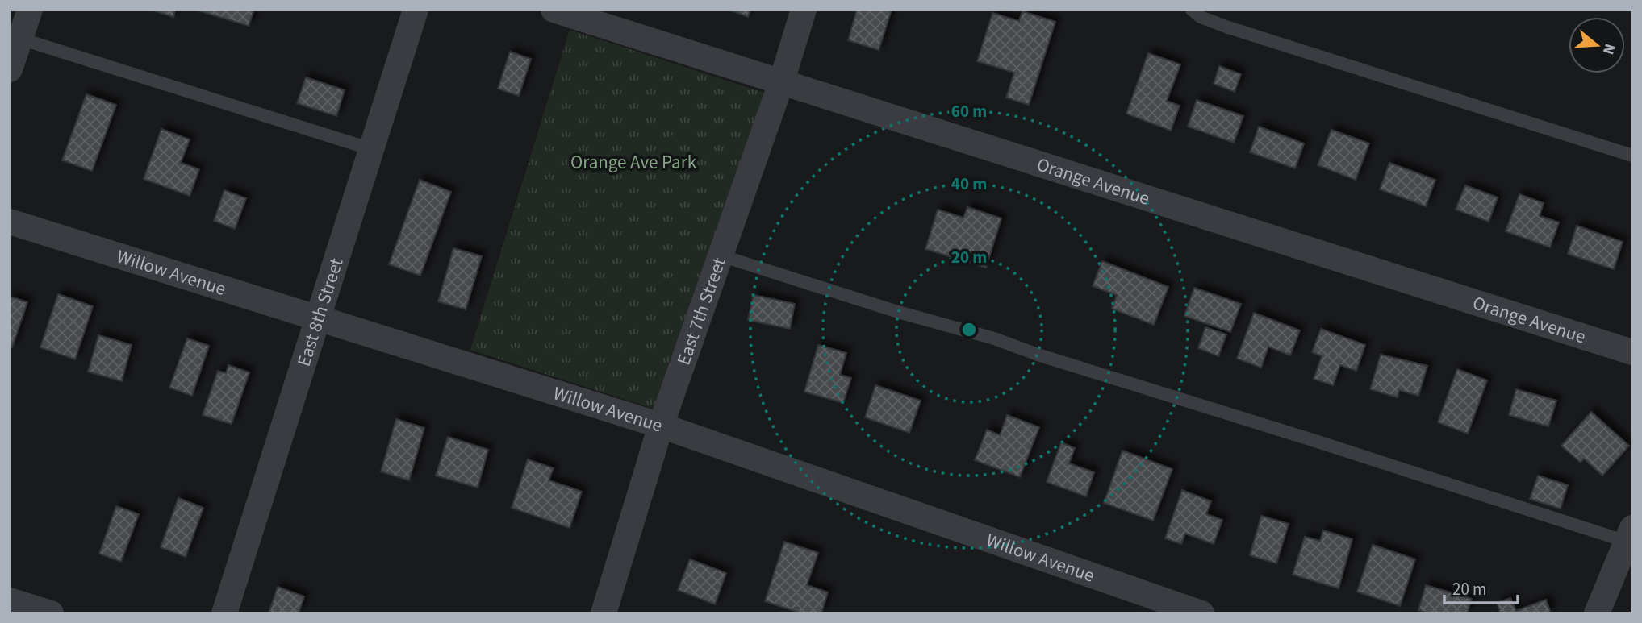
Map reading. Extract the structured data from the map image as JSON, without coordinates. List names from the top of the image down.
{
  "streets": {
    "street": [
      "Orange Avenue",
      "Willow Avenue",
      "East 7th Street",
      "East 8th Street"
    ]
  },
  "crossings": [
    ["Orange Avenue", "East 7th Street"],
    ["Willow Avenue", "East 7th Street"],
    ["Willow Avenue", "East 8th Street"]
  ],
  "parks": ["Orange Ave Park"],
  "scale_bar": "20 m",
  "north": "right",
  "rings": ["60 m", "40 m", "20 m"]
}
